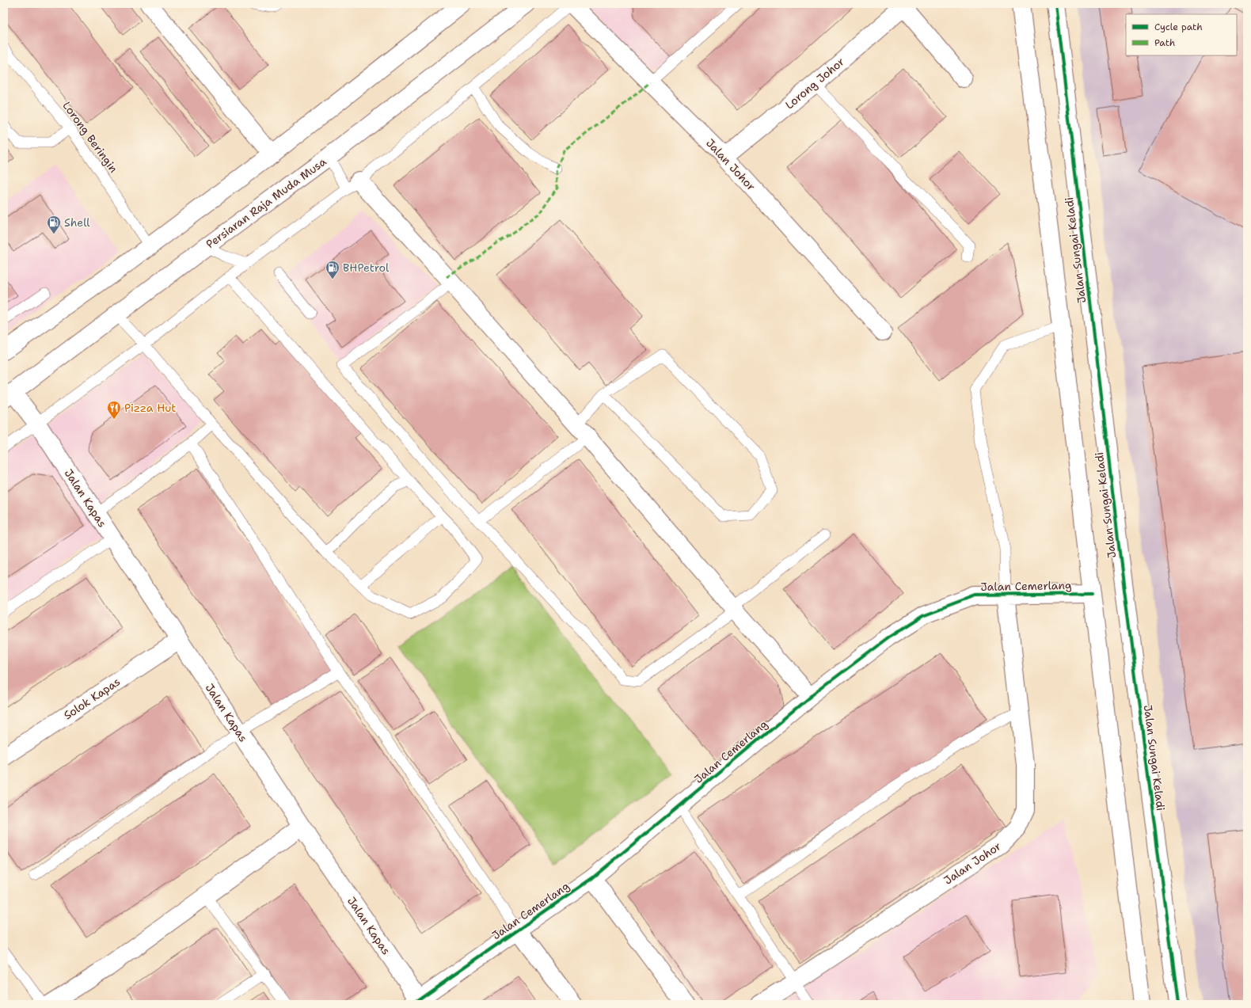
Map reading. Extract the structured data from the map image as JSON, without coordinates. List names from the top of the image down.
{
  "streets": {
    "street": [
      "Lorong Johor",
      "Jalan Johor",
      "Persiaran Raja Muda Musa",
      "Jalan Sungai Keladi",
      "Jalan Kapas",
      "Jalan Cemerlang",
      "Solok Kapas"
    ],
    "lane": ["Lorong Beringin"]
  },
  "crossings": [
    ["Lorong Johor", "Jalan Johor"],
    ["Jalan Johor", "Jalan Cemerlang"],
    ["Persiaran Raja Muda Musa", "Jalan Kapas"],
    ["Jalan Sungai Keladi", "Jalan Cemerlang"],
    ["Jalan Kapas", "Jalan Cemerlang"],
    ["Jalan Kapas", "Solok Kapas"]
  ],
  "places": {
    "fuel station": ["Shell", "BHPetrol"],
    "restaurant": ["Pizza Hut"]
  },
  "legend": ["Cycle path", "Path"]
}
